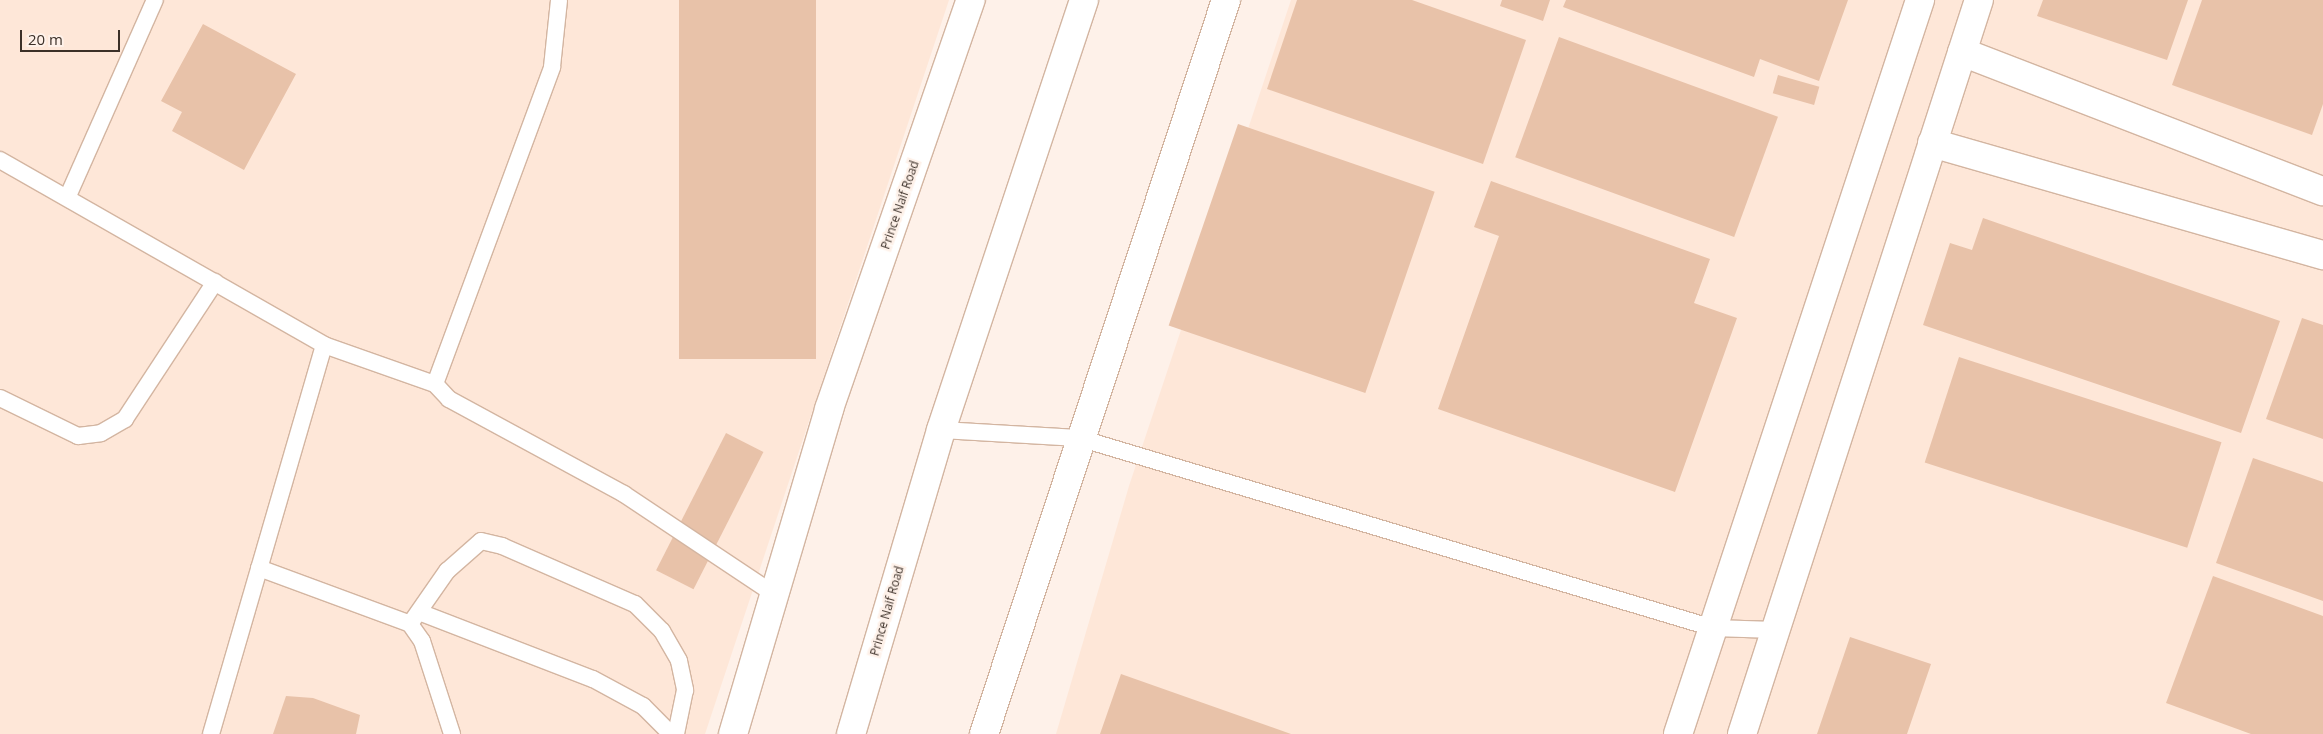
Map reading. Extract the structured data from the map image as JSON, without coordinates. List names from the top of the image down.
{
  "streets": {
    "street": ["Prince Naif Road"]
  },
  "scale_bar": "20 m"
}
